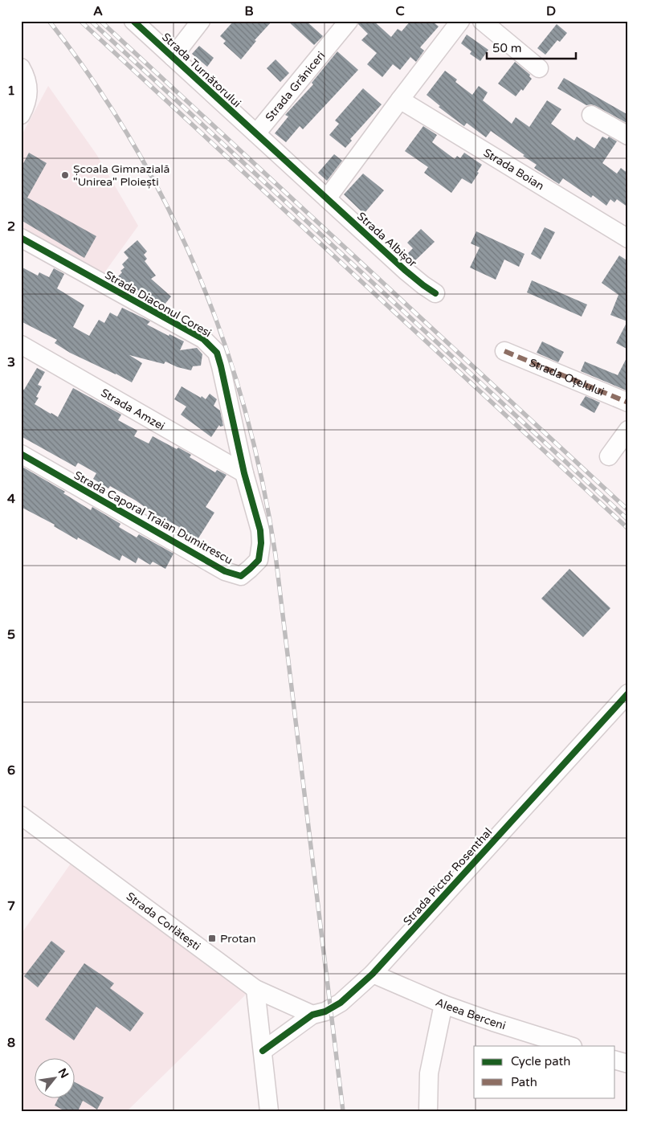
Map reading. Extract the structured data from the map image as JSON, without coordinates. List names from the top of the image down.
{
  "streets": {
    "street": [
      "Strada Turnătorului",
      "Strada Grăniceri",
      "Strada Boian",
      "Strada Albișor",
      "Strada Diaconul Coresi",
      "Strada Oțelului",
      "Strada Amzei",
      "Strada Caporal Traian Dumitrescu",
      "Strada Pictor Rosenthal",
      "Strada Corlătești",
      "Aleea Berceni"
    ]
  },
  "crossings": [
    ["Strada Turnătorului", "Strada Grăniceri"],
    ["Strada Diaconul Coresi", "Strada Amzei"],
    ["Strada Diaconul Coresi", "Strada Caporal Traian Dumitrescu"],
    ["Strada Amzei", "Strada Caporal Traian Dumitrescu"],
    ["Strada Pictor Rosenthal", "Strada Corlătești"],
    ["Strada Pictor Rosenthal", "Aleea Berceni"]
  ],
  "places": {
    "other": ["Școala Gimnazială \"Unirea\" Ploiești"],
    "transit": ["Protan"]
  },
  "legend": ["Cycle path", "Path"],
  "scale_bar": "50 m",
  "north": "top right",
  "grid": {
    "columns": [
      "A",
      "B",
      "C",
      "D"
    ],
    "rows": [
      "1",
      "2",
      "3",
      "4",
      "5",
      "6",
      "7",
      "8"
    ]
  }
}
